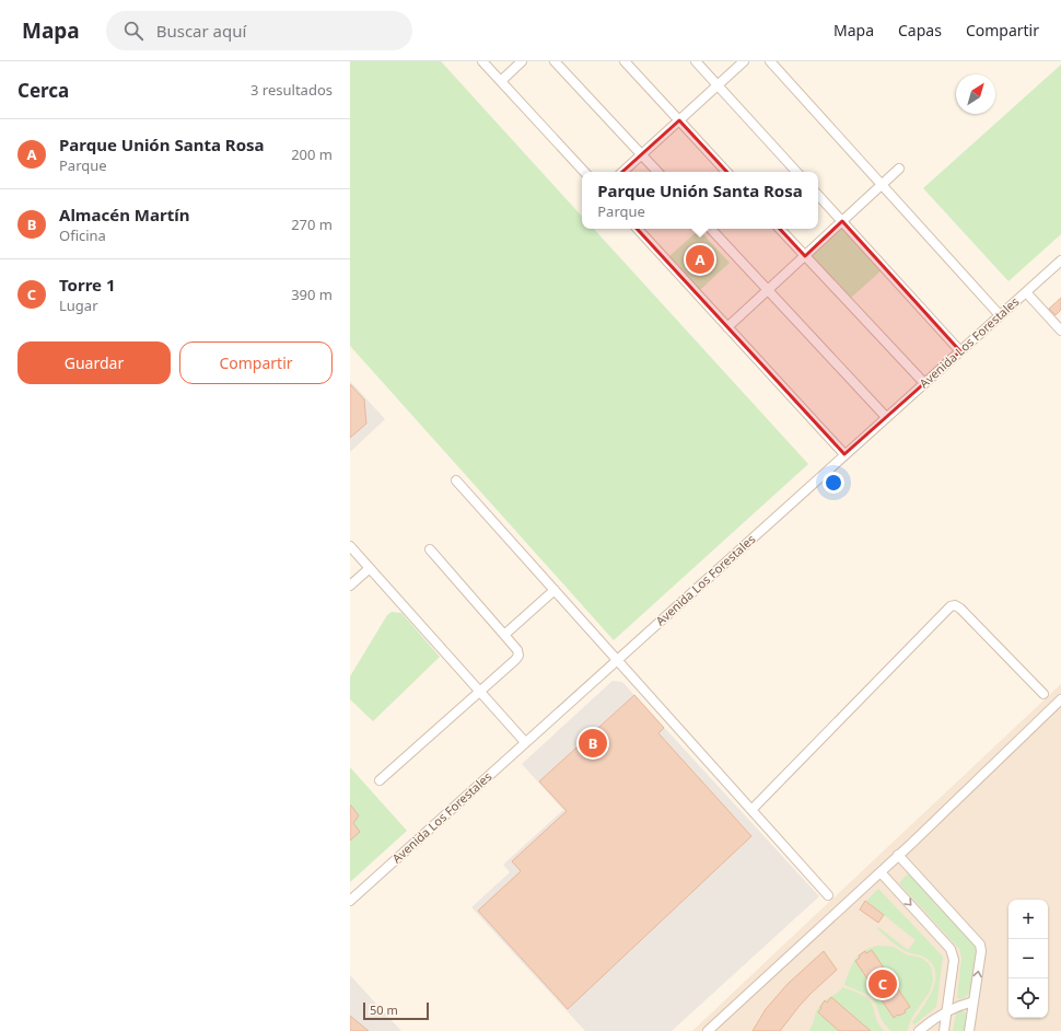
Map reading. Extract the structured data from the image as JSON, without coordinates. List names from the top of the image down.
{
  "streets": {
    "street": ["Avenida Los Forestales"]
  },
  "scale_bar": "50 m",
  "north": "top right",
  "page": {
    "header": "Mapa",
    "search": "Buscar aquí",
    "nav": ["Mapa", "Capas", "Compartir"],
    "heading": ["Cerca", "3 resultados"],
    "list": [
      {
        "mark": "A",
        "name": "Parque Unión Santa Rosa",
        "note": "Parque",
        "value": "200 m"
      },
      {
        "mark": "B",
        "name": "Almacén Martín",
        "note": "Oficina",
        "value": "270 m"
      },
      {
        "mark": "C",
        "name": "Torre 1",
        "note": "Lugar",
        "value": "390 m"
      }
    ],
    "popup": ["Parque Unión Santa Rosa", "Parque"],
    "pins": ["A", "B", "C"],
    "buttons": ["Guardar", "Compartir"],
    "map_buttons": ["+", "−"],
    "scale": "50 m"
  }
}
